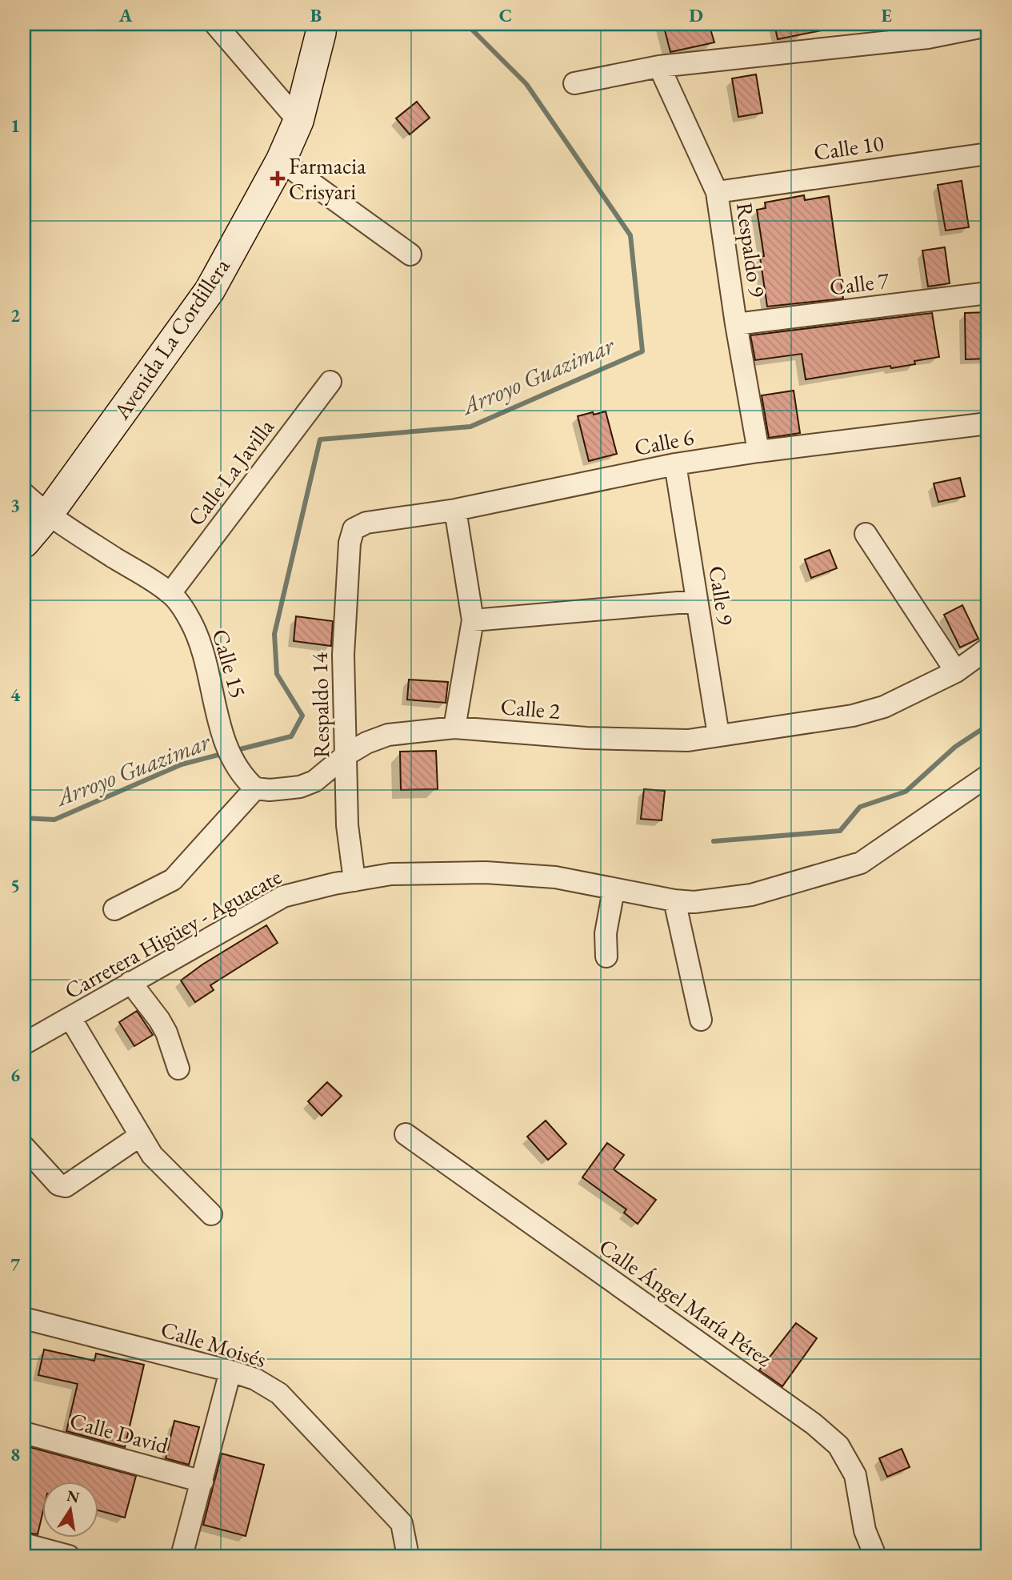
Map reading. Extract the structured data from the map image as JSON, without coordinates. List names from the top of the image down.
{
  "streets": {
    "main road": ["Avenida La Cordillera"],
    "street": [
      "Calle 10",
      "Respaldo 9",
      "Calle 7",
      "Calle 6",
      "Calle La Javilla",
      "Calle 9",
      "Calle 15",
      "Respaldo 14",
      "Calle 2",
      "Carretera Higüey - Aguacate",
      "Calle Ángel María Pérez",
      "Calle Moisés",
      "Calle David"
    ]
  },
  "crossings": [
    ["Calle 10", "Respaldo 9"],
    ["Respaldo 9", "Calle 7"],
    ["Respaldo 9", "Calle 6"],
    ["Avenida La Cordillera", "Calle 15"],
    ["Calle 6", "Calle 9"],
    ["Calle 6", "Respaldo 14"],
    ["Calle La Javilla", "Calle 15"],
    ["Calle 9", "Calle 2"],
    ["Calle 15", "Calle 2"],
    ["Respaldo 14", "Calle 2"],
    ["Respaldo 14", "Carretera Higüey - Aguacate"]
  ],
  "water": ["Arroyo Guazimar"],
  "places": {
    "health": ["Farmacia Crisyari"]
  },
  "north": "top",
  "grid": {
    "columns": [
      "A",
      "B",
      "C",
      "D",
      "E"
    ],
    "rows": [
      "1",
      "2",
      "3",
      "4",
      "5",
      "6",
      "7",
      "8"
    ]
  }
}
